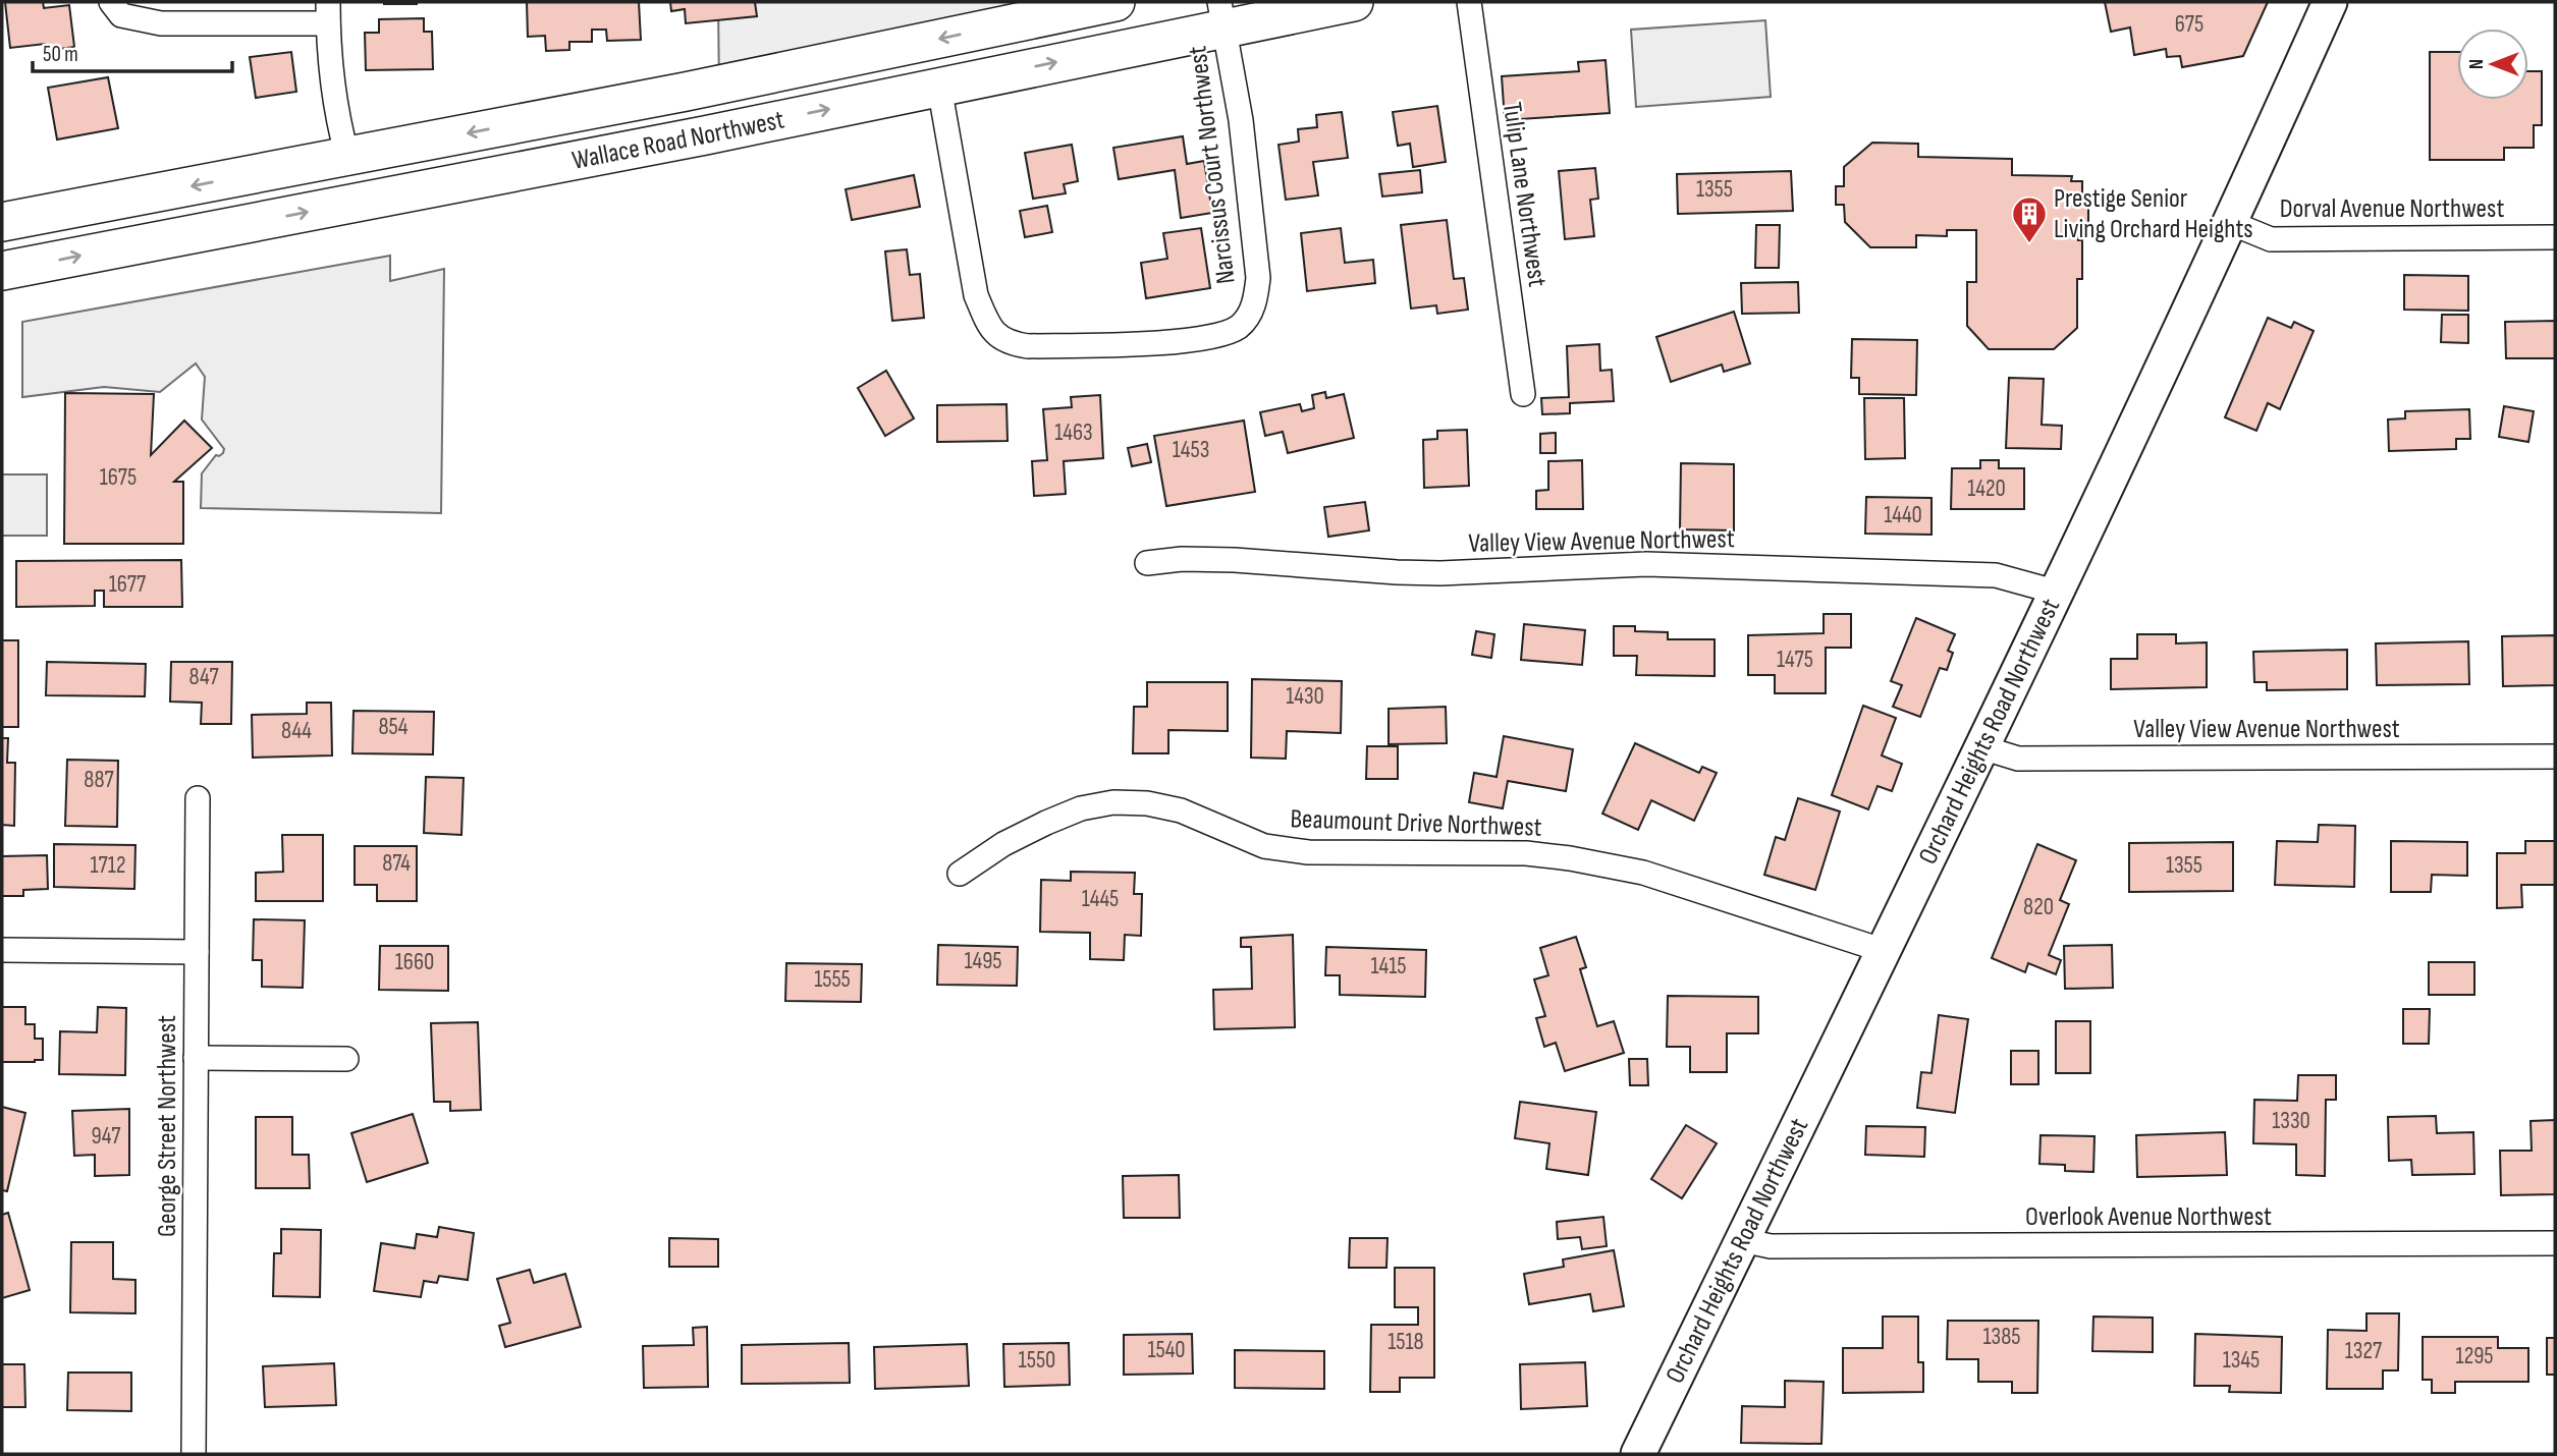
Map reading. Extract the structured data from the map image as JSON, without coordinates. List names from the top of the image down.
{
  "streets": {
    "main road": ["Wallace Road Northwest", "Orchard Heights Road Northwest"],
    "street": [
      "Narcissus Court Northwest",
      "Tulip Lane Northwest",
      "Dorval Avenue Northwest",
      "Valley View Avenue Northwest",
      "Beaumount Drive Northwest",
      "George Street Northwest",
      "Overlook Avenue Northwest"
    ]
  },
  "crossings": [
    ["Wallace Road Northwest", "Narcissus Court Northwest"],
    ["Dorval Avenue Northwest", "Orchard Heights Road Northwest"],
    ["Valley View Avenue Northwest", "Orchard Heights Road Northwest"],
    ["Orchard Heights Road Northwest", "Beaumount Drive Northwest"],
    ["Orchard Heights Road Northwest", "Overlook Avenue Northwest"]
  ],
  "places": {
    "building": ["Prestige Senior Living Orchard Heights"]
  },
  "house_numbers": [
    "675",
    "1355",
    "1463",
    "1453",
    "1675",
    "1420",
    "1440",
    "1677",
    "1475",
    "847",
    "1430",
    "854",
    "844",
    "887",
    "874",
    "1712",
    "1355",
    "1445",
    "820",
    "1495",
    "1660",
    "1415",
    "1555",
    "1330",
    "947",
    "1385",
    "1518",
    "1540",
    "1327",
    "1295",
    "1550",
    "1345"
  ],
  "scale_bar": "50 m",
  "north": "left"
}
